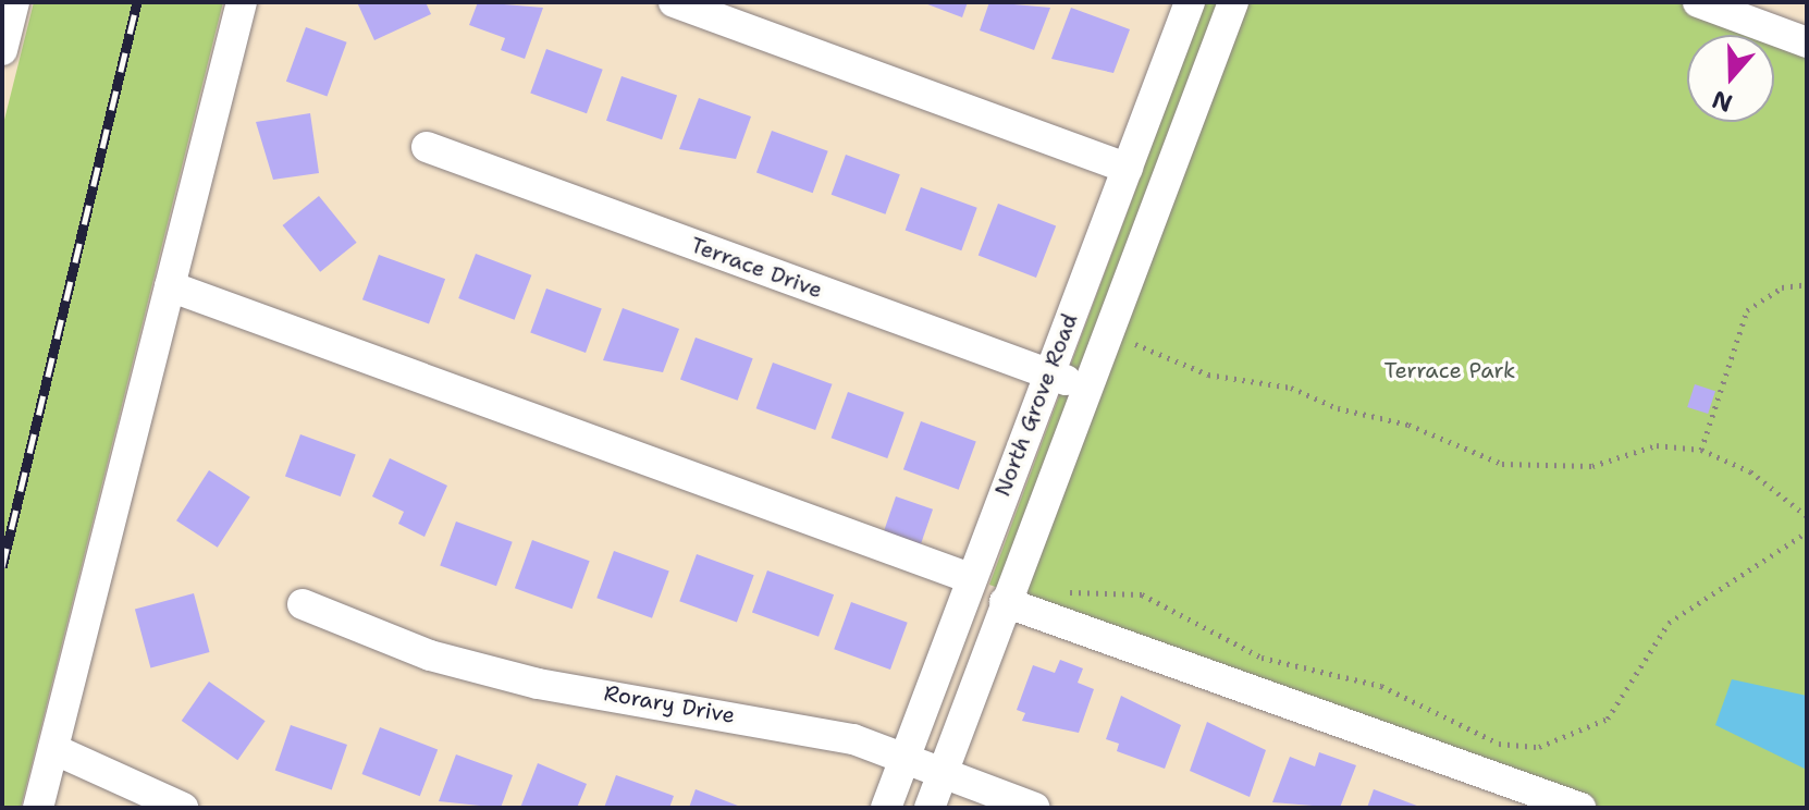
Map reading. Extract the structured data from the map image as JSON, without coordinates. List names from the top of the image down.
{
  "streets": {
    "street": ["Terrace Drive", "North Grove Road", "Rorary Drive"]
  },
  "crossings": [
    ["Terrace Drive", "North Grove Road"],
    ["North Grove Road", "Rorary Drive"]
  ],
  "parks": ["Terrace Park"],
  "north": "bottom"
}
